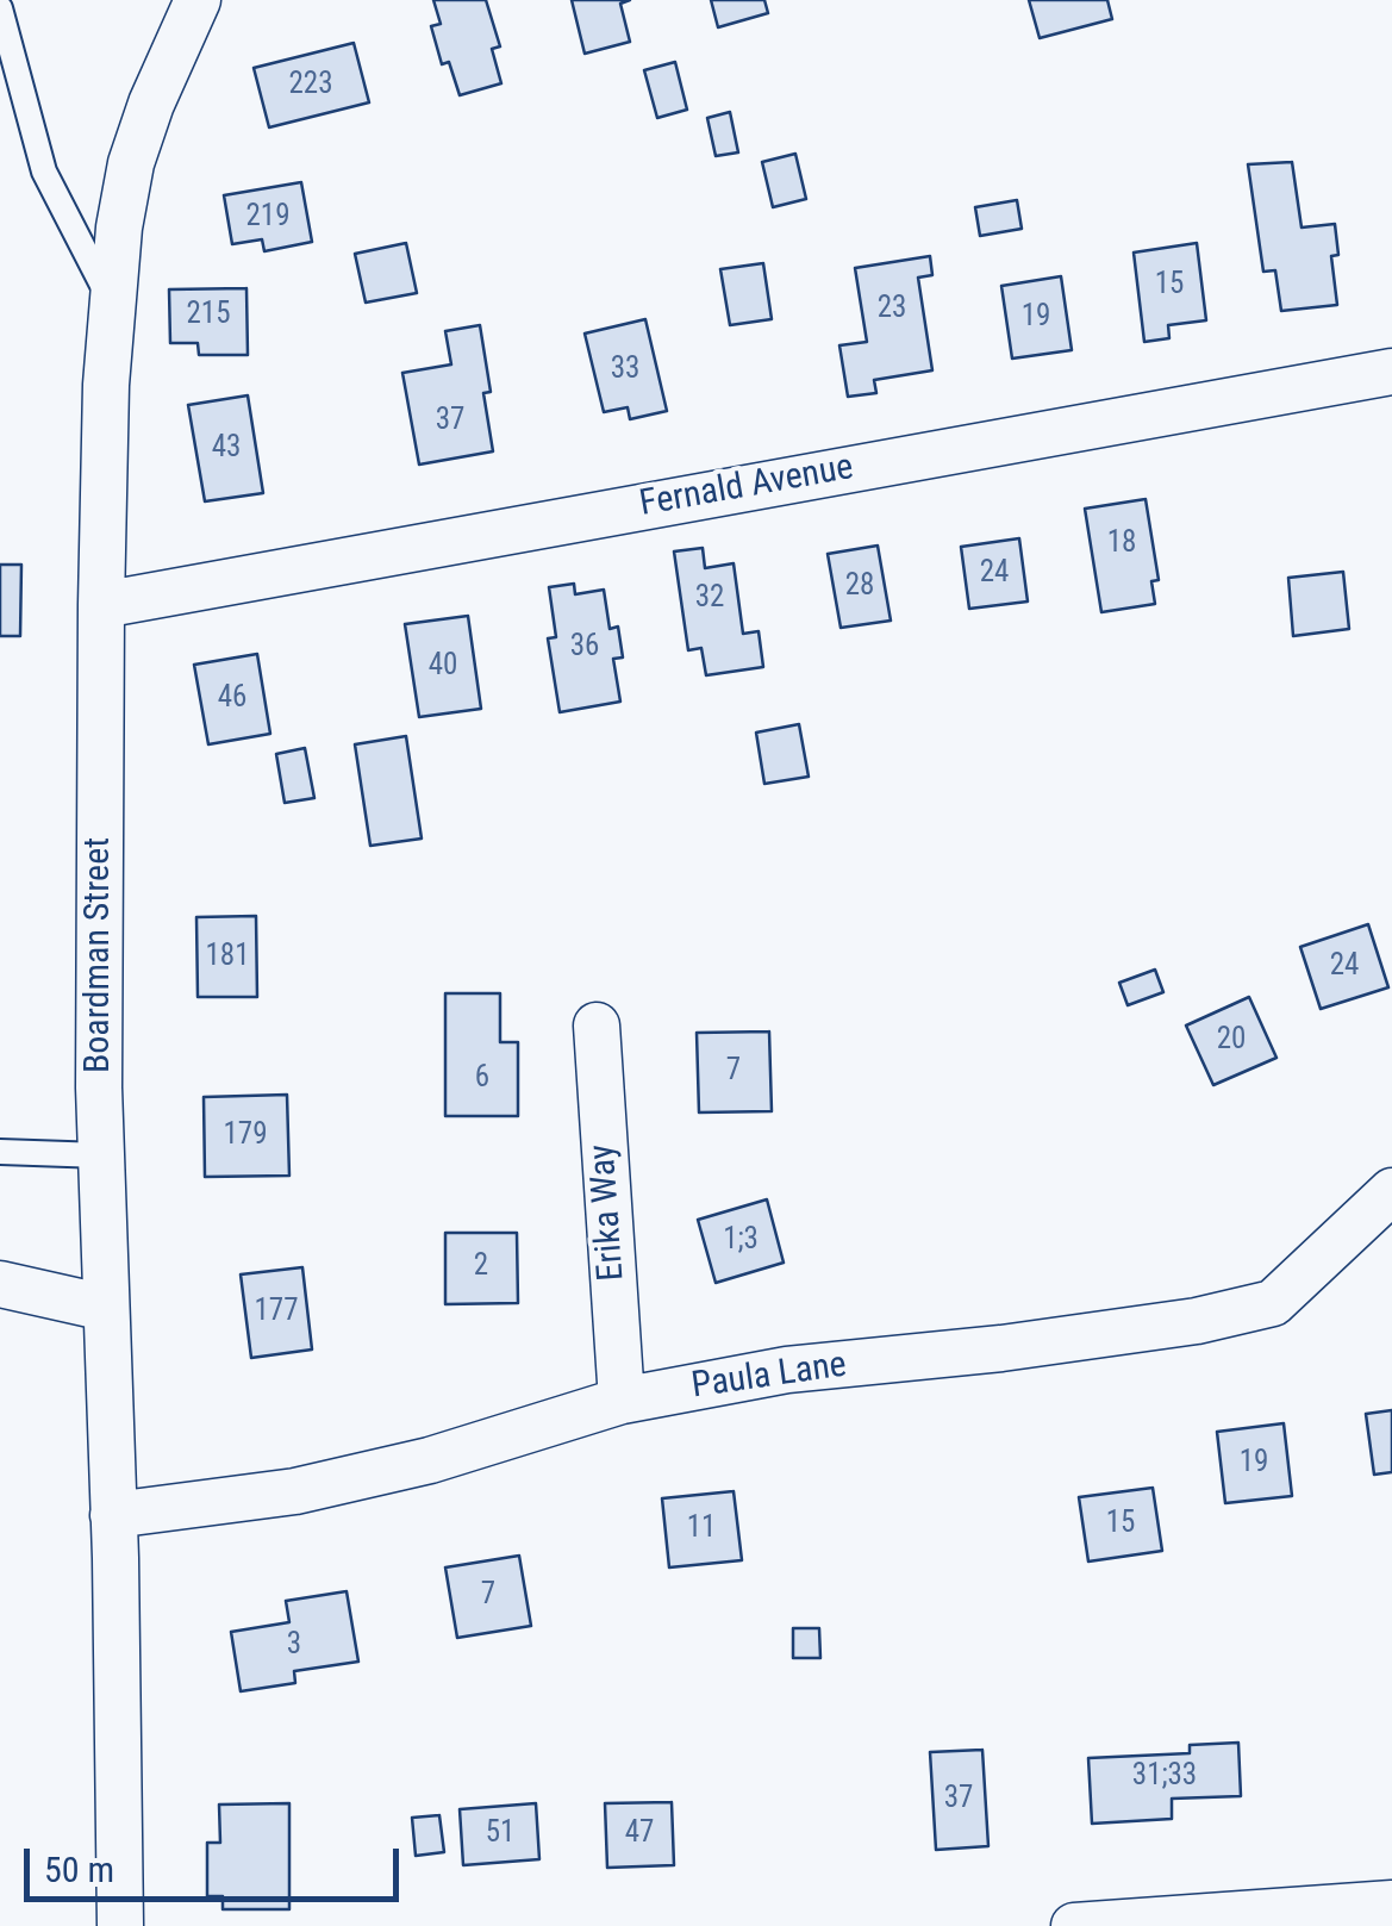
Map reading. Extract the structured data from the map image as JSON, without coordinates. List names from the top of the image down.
{
  "streets": {
    "street": [
      "Fernald Avenue",
      "Boardman Street",
      "Erika Way",
      "Paula Lane"
    ]
  },
  "crossings": [
    ["Fernald Avenue", "Boardman Street"],
    ["Boardman Street", "Paula Lane"],
    ["Erika Way", "Paula Lane"]
  ],
  "house_numbers": [
    "223",
    "219",
    "15",
    "23",
    "215",
    "19",
    "33",
    "37",
    "43",
    "18",
    "24",
    "28",
    "32",
    "36",
    "40",
    "46",
    "181",
    "24",
    "20",
    "7",
    "6",
    "179",
    "1;3",
    "2",
    "177",
    "19",
    "15",
    "11",
    "7",
    "3",
    "31;33",
    "37",
    "51",
    "47"
  ],
  "scale_bar": "50 m"
}
